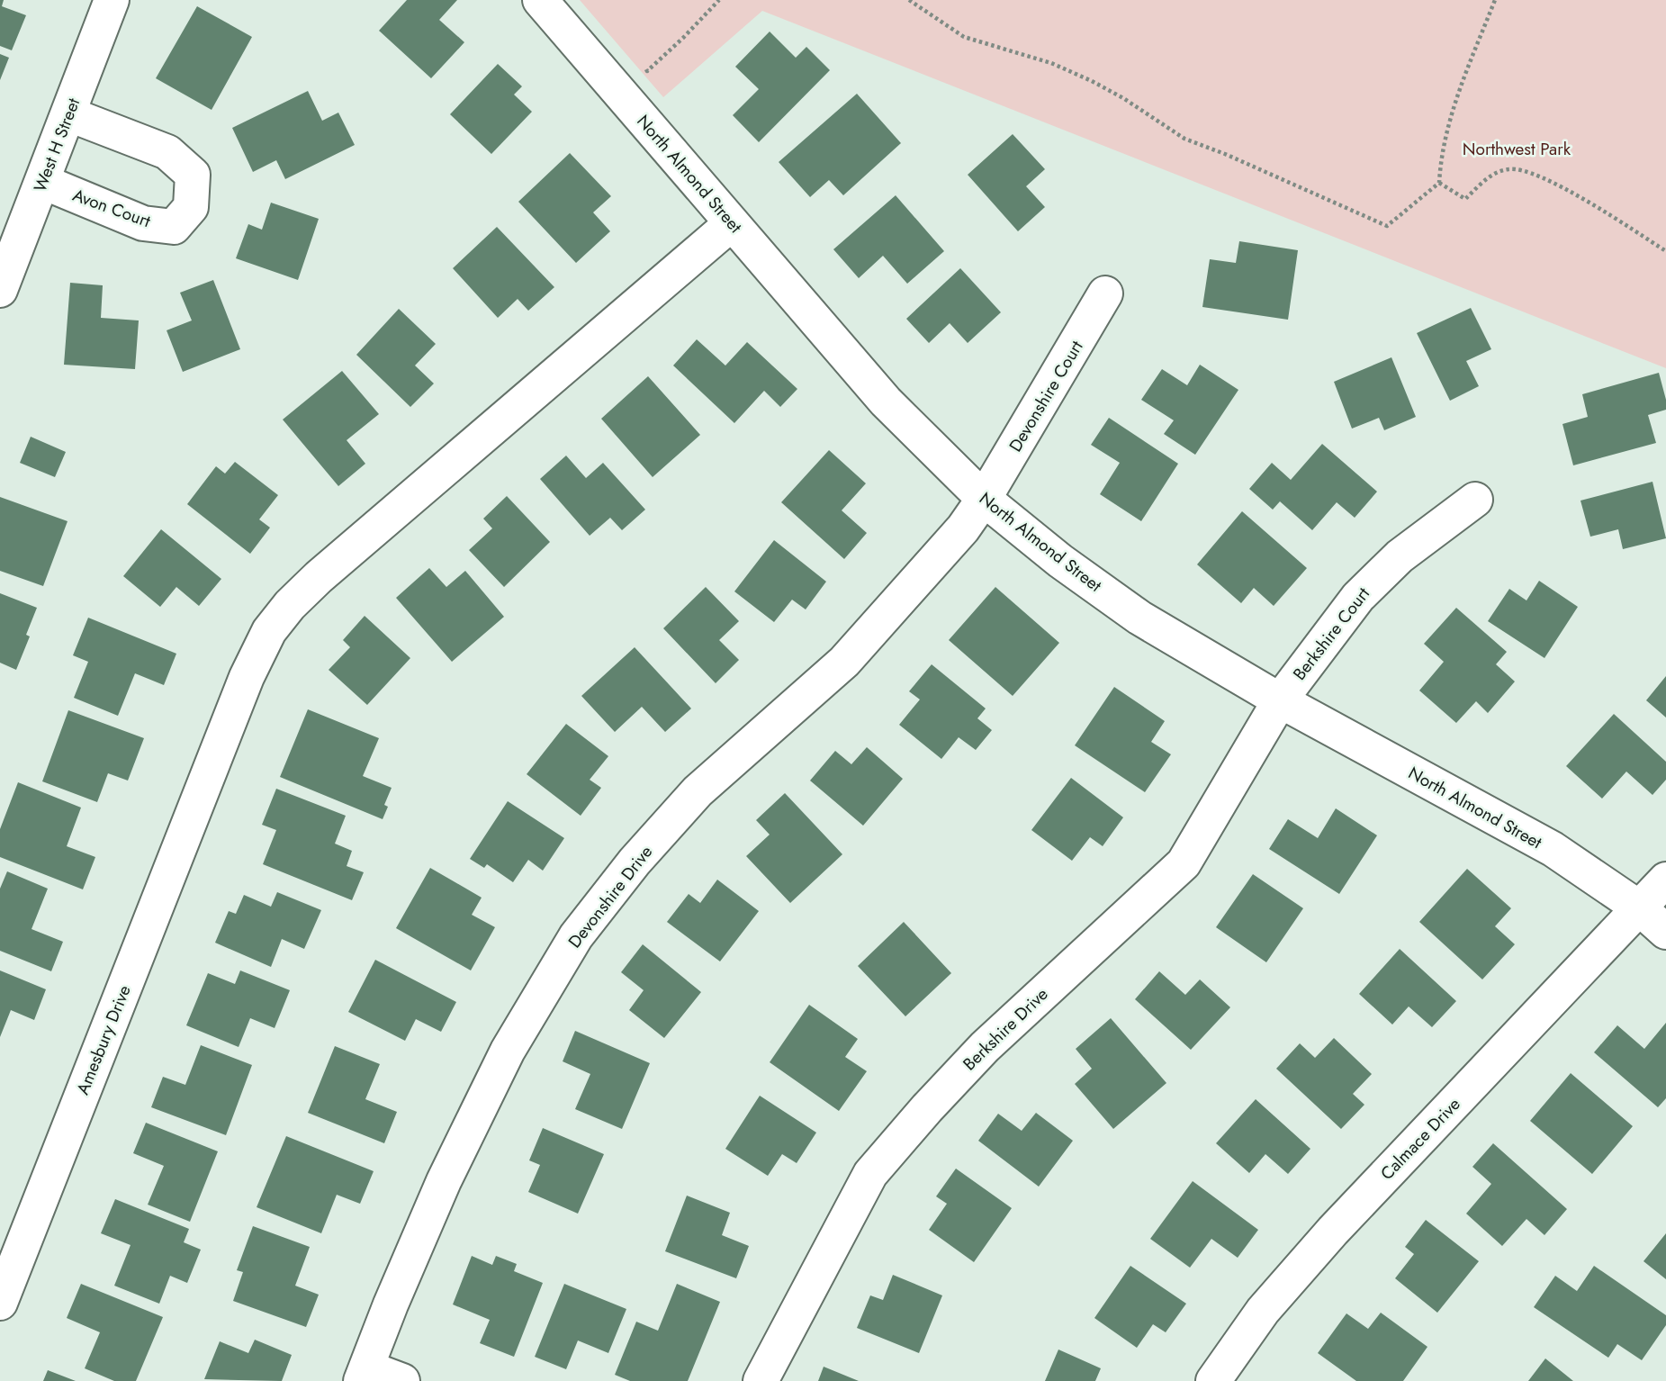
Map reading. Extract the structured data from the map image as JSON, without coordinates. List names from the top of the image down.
{
  "streets": {
    "street": [
      "West H Street",
      "North Almond Street",
      "Avon Court",
      "Devonshire Court",
      "Berkshire Court",
      "Devonshire Drive",
      "Berkshire Drive",
      "Amesbury Drive",
      "Calmace Drive"
    ]
  },
  "crossings": [
    ["West H Street", "Avon Court"],
    ["North Almond Street", "Devonshire Court"],
    ["North Almond Street", "Berkshire Court"],
    ["North Almond Street", "Devonshire Drive"],
    ["North Almond Street", "Berkshire Drive"],
    ["North Almond Street", "Amesbury Drive"],
    ["North Almond Street", "Calmace Drive"],
    ["Devonshire Court", "Devonshire Drive"],
    ["Berkshire Court", "Berkshire Drive"]
  ],
  "parks": ["Northwest Park"]
}
